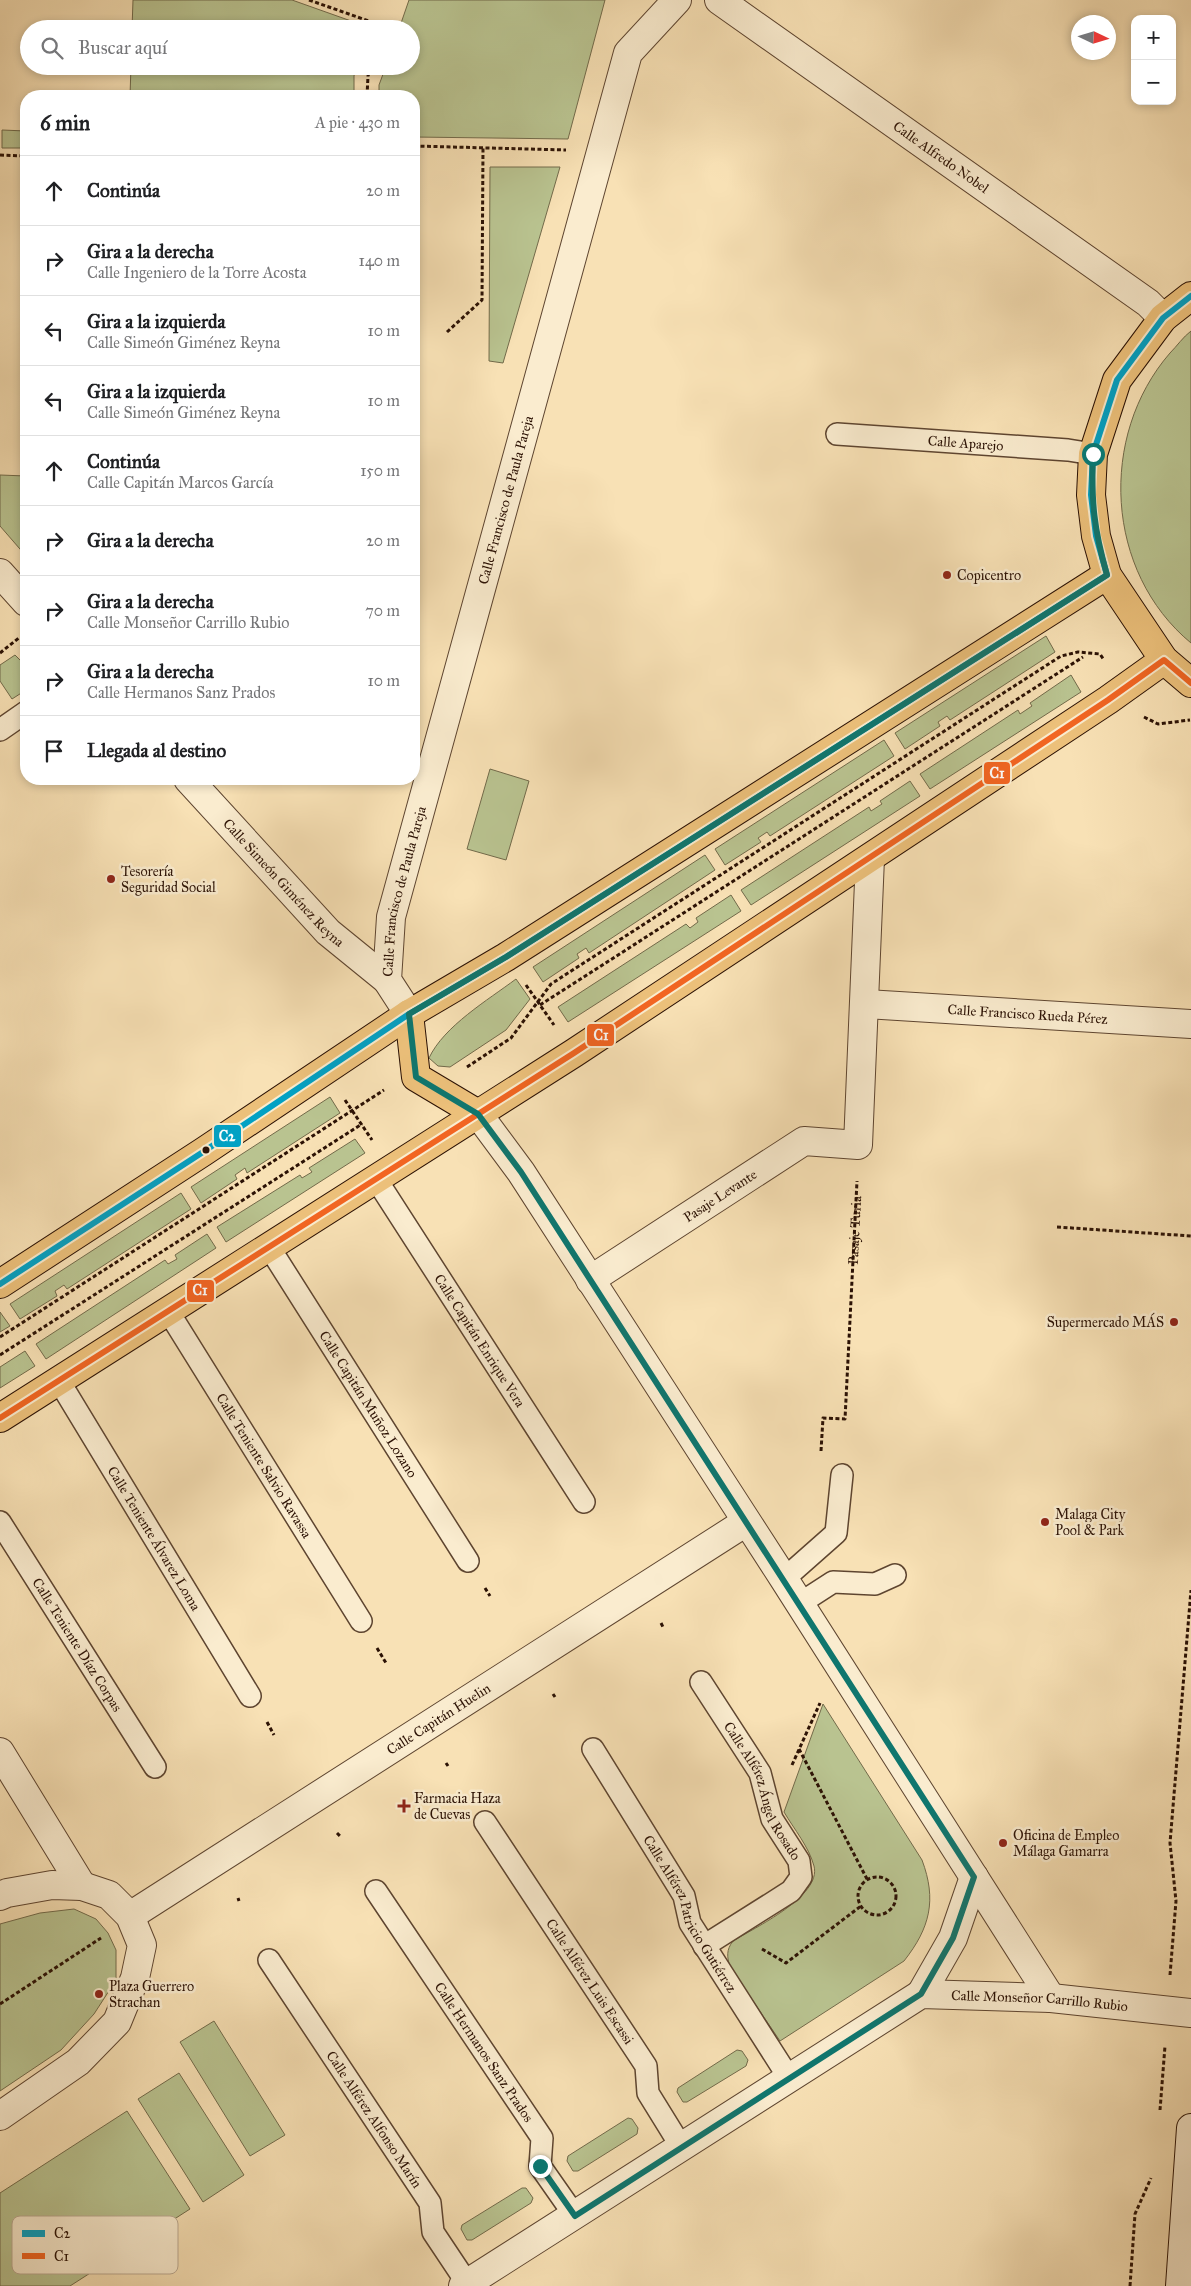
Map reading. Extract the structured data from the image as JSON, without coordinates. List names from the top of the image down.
{
  "streets": {
    "street": [
      "Calle Alfredo Nobel",
      "Calle Francisco de Paula Pareja",
      "Calle Simeón Giménez Reyna",
      "Calle Francisco Rueda Pérez",
      "Pasaje Levante",
      "Calle Capitán Huelin",
      "Calle Monseñor Carrillo Rubio"
    ],
    "lane": [
      "Calle Aparejo",
      "Calle Capitán Enrique Vera",
      "Calle Capitán Muñoz Lozano",
      "Calle Teniente Salvio Ravassa",
      "Calle Teniente Álvarez Loma",
      "Calle Teniente Díaz Corpas",
      "Calle Alférez Ángel Rosado",
      "Calle Alférez Patricio Gutiérrez",
      "Calle Alférez Luis Escassi",
      "Calle Hermanos Sanz Prados",
      "Calle Alférez Alfonso Marín"
    ],
    "path": ["Pasaje Turia"]
  },
  "crossings": [
    ["Calle Francisco de Paula Pareja", "Calle Simeón Giménez Reyna"],
    ["Pasaje Levante", "Pasaje Turia"],
    ["Calle Alférez Ángel Rosado", "Calle Alférez Patricio Gutiérrez"]
  ],
  "places": {
    "other": [
      "Copicentro",
      "Tesorería Seguridad Social",
      "Supermercado MÁS",
      "Malaga City Pool & Park",
      "Oficina de Empleo Málaga Gamarra",
      "Plaza Guerrero Strachan"
    ],
    "health": ["Farmacia Haza de Cuevas"]
  },
  "lines": ["transit line C2", "transit line C1"],
  "legend": ["C2", "C1"],
  "north": "right",
  "page": {
    "map_buttons": ["+", "−"],
    "search": "Buscar aquí",
    "heading": ["6 min", "A pie · 430 m"],
    "list": [
      ["Continúa", "20 m"],
      ["Gira a la derecha", "Calle Ingeniero de la Torre Acosta", "140 m"],
      ["Gira a la izquierda", "Calle Simeón Giménez Reyna", "10 m"],
      ["Gira a la izquierda", "Calle Simeón Giménez Reyna", "10 m"],
      ["Continúa", "Calle Capitán Marcos García", "150 m"],
      ["Gira a la derecha", "20 m"],
      ["Gira a la derecha", "Calle Monseñor Carrillo Rubio", "70 m"],
      ["Gira a la derecha", "Calle Hermanos Sanz Prados", "10 m"],
      "Llegada al destino"
    ]
  }
}
